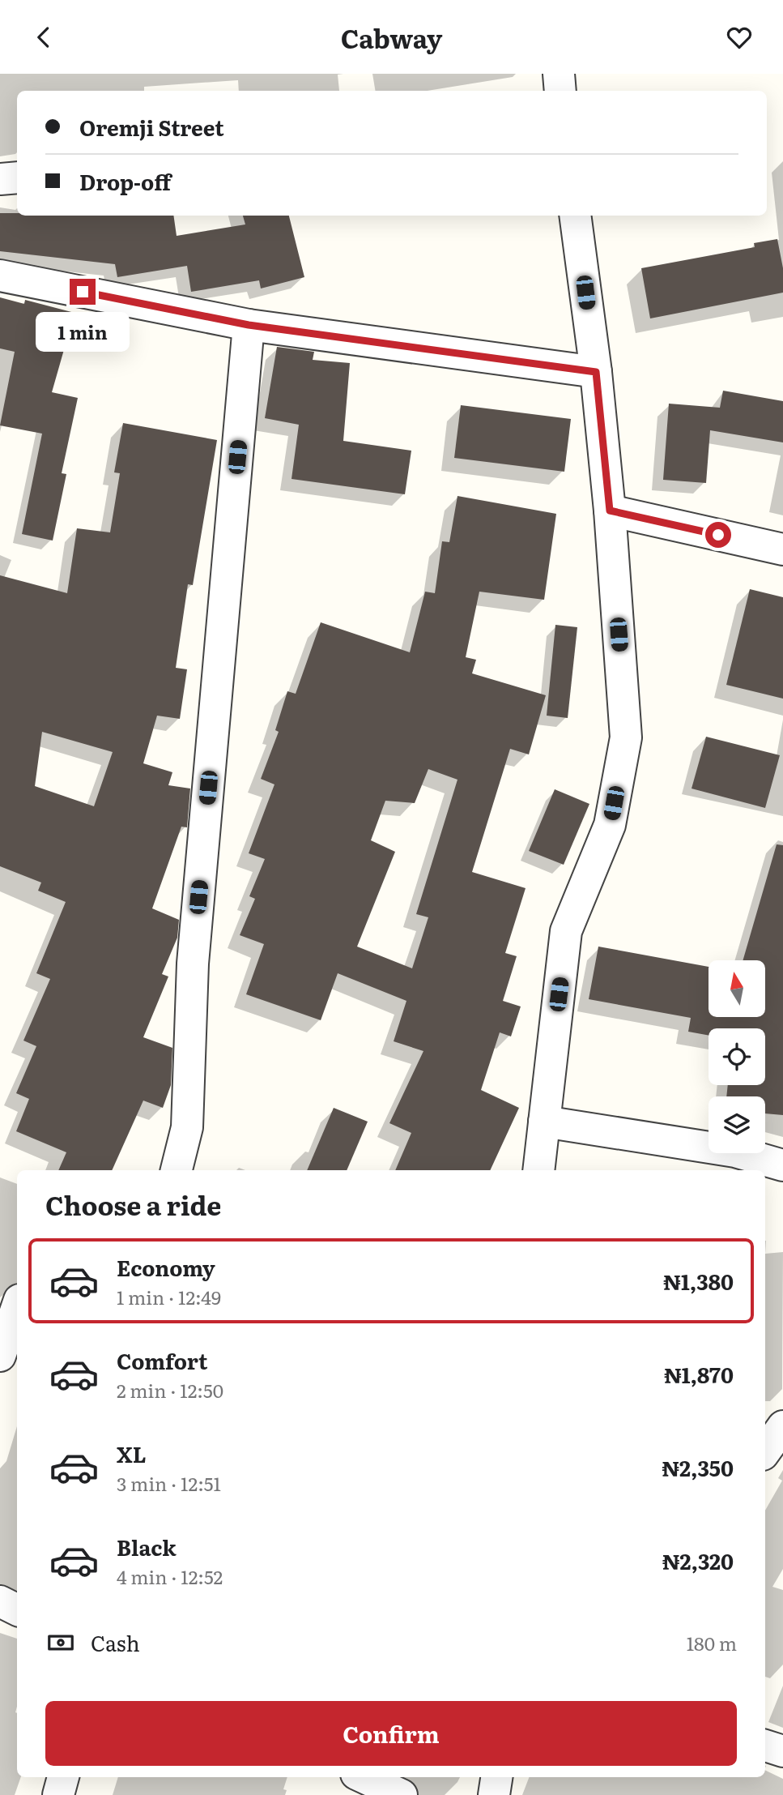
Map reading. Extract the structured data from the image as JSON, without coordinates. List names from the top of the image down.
{
  "north": "top",
  "page": {
    "header": "Cabway",
    "banner": ["Oremji Street", "Drop-off"],
    "bubble": "1 min",
    "heading": "Choose a ride",
    "list": [
      {
        "name": "Economy",
        "note": "1 min · 12:49",
        "value": "₦1,380"
      },
      {
        "name": "Comfort",
        "note": "2 min · 12:50",
        "value": "₦1,870"
      },
      {
        "name": "XL",
        "note": "3 min · 12:51",
        "value": "₦2,350"
      },
      {
        "name": "Black",
        "note": "4 min · 12:52",
        "value": "₦2,320"
      }
    ],
    "pay": ["Cash", "180 m"],
    "buttons": "Confirm"
  }
}
